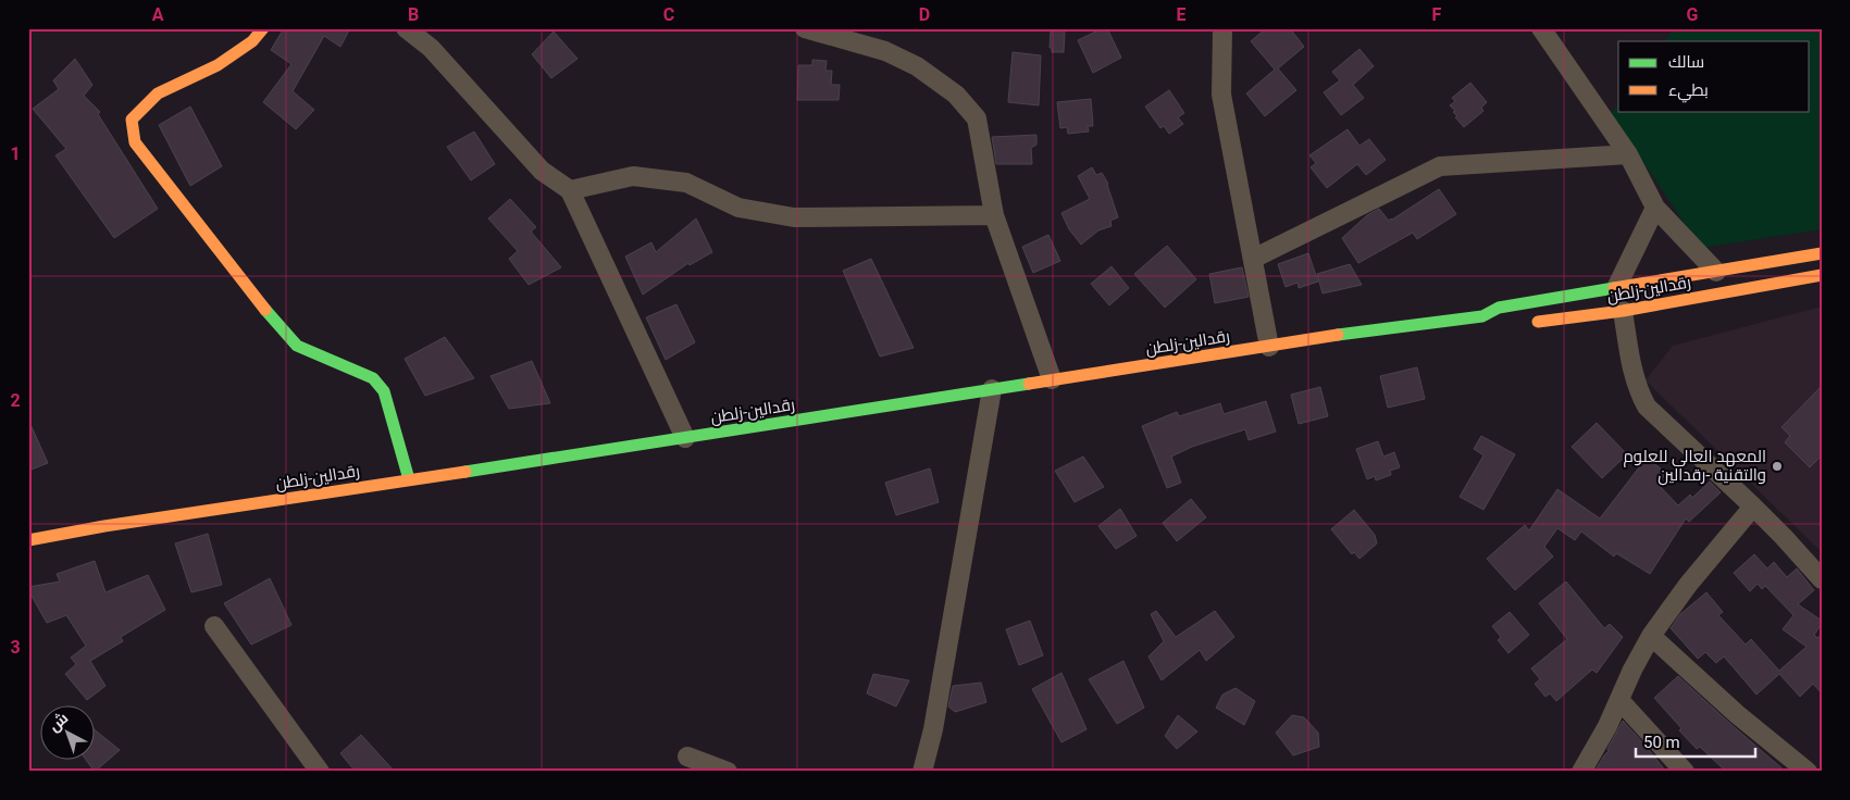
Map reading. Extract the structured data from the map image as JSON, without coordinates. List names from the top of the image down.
{
  "streets": {
    "main road": ["رقدالين-زلطن"]
  },
  "places": ["المعهد العالي للعلوم والتقنية -رقدالين"],
  "legend": ["سالك", "بطيء"],
  "scale_bar": "50 m",
  "north": "top left",
  "grid": {
    "columns": [
      "A",
      "B",
      "C",
      "D",
      "E",
      "F",
      "G"
    ],
    "rows": ["1", "2", "3"]
  }
}
